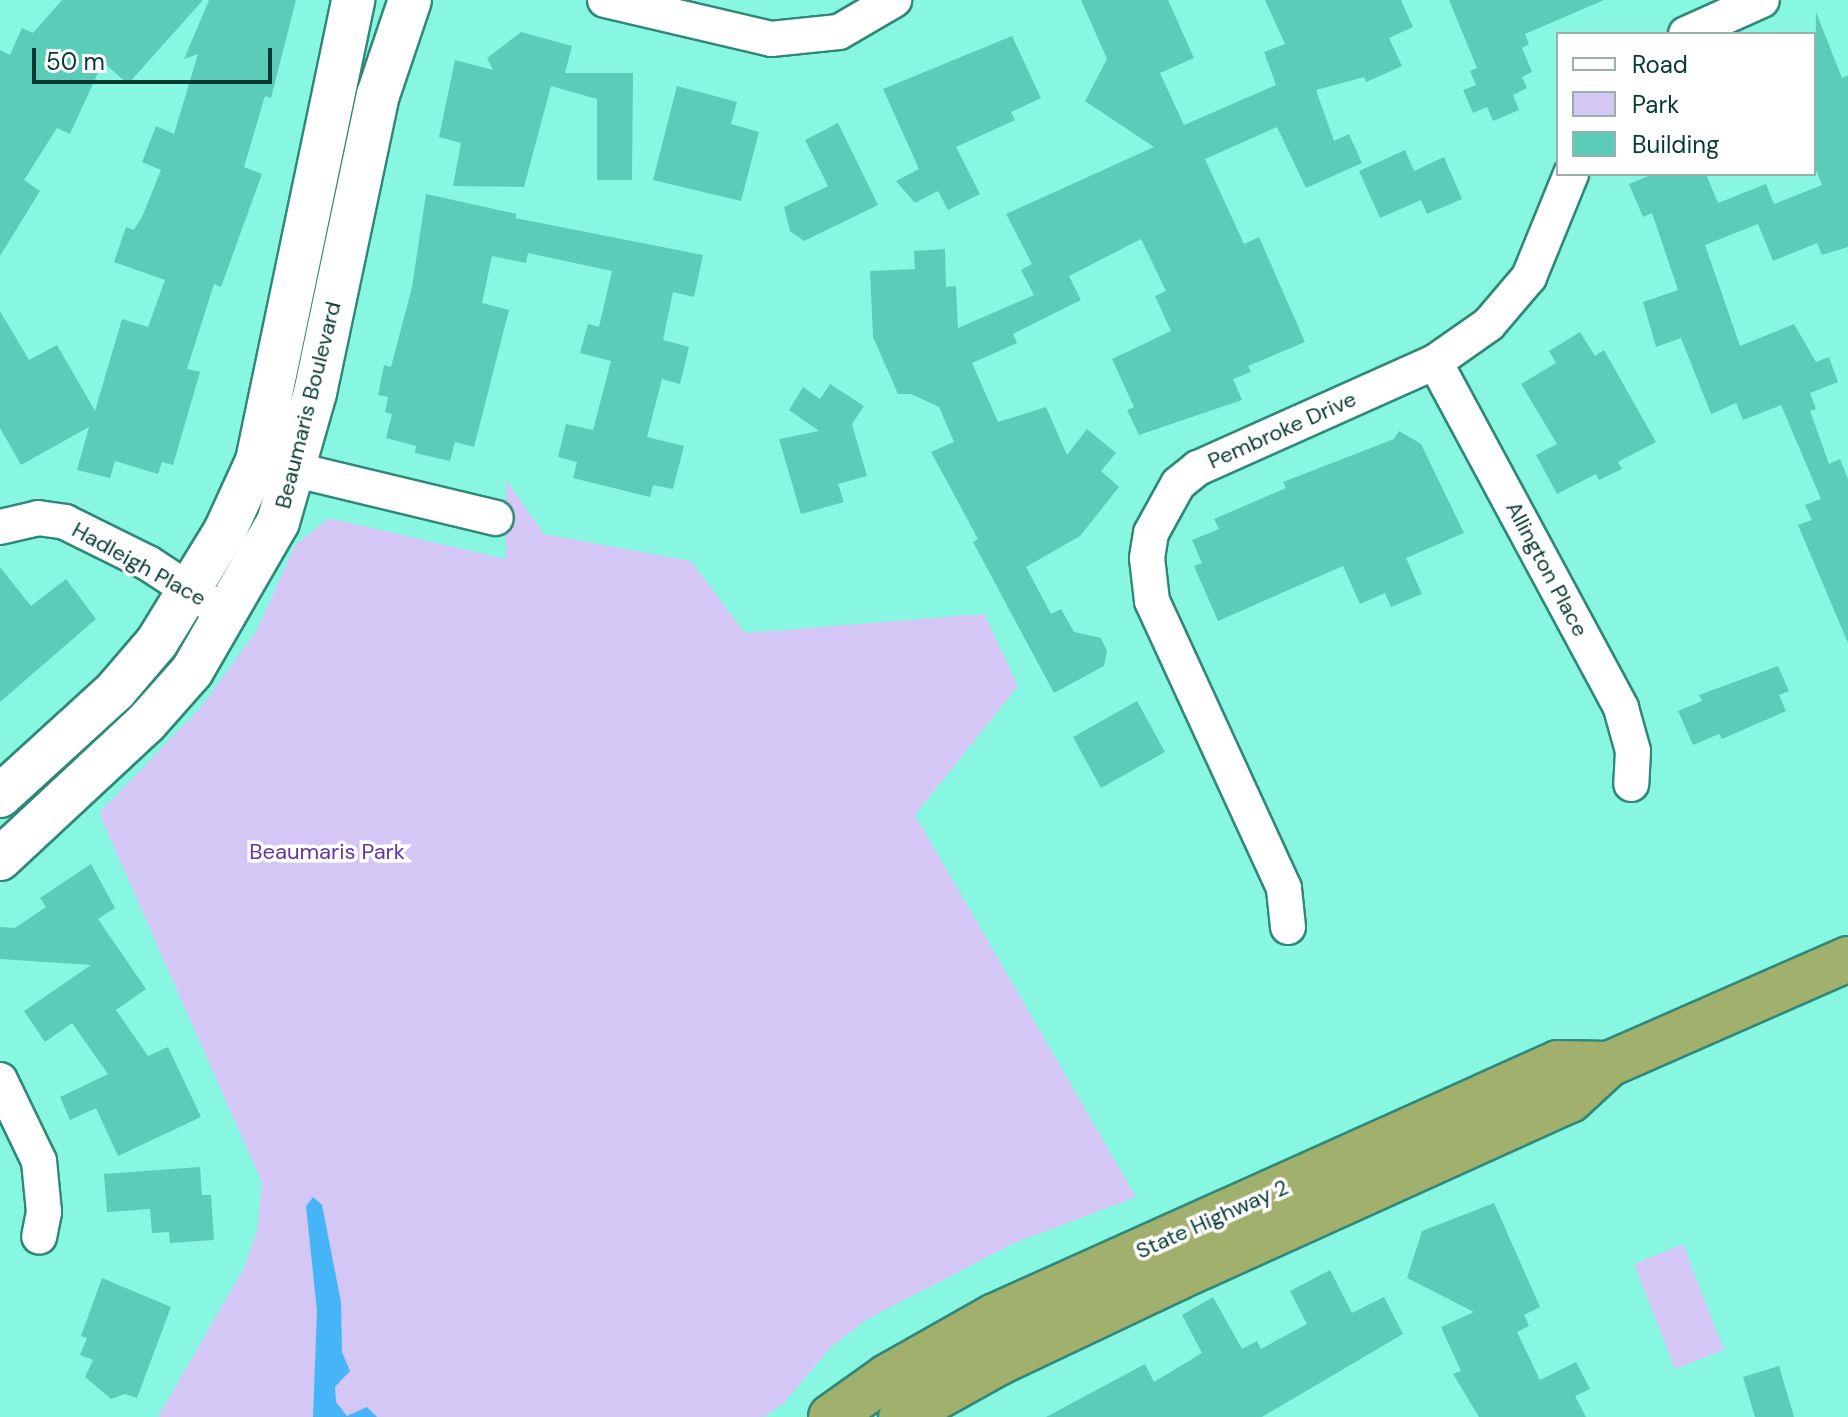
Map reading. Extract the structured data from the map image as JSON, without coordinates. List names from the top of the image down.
{
  "streets": {
    "highway": ["State Highway 2"],
    "street": [
      "Beaumaris Boulevard",
      "Pembroke Drive",
      "Hadleigh Place",
      "Allington Place"
    ]
  },
  "crossings": [
    ["Beaumaris Boulevard", "Hadleigh Place"],
    ["Pembroke Drive", "Allington Place"]
  ],
  "parks": ["Beaumaris Park"],
  "legend": ["Road", "Park", "Building"],
  "scale_bar": "50 m"
}
